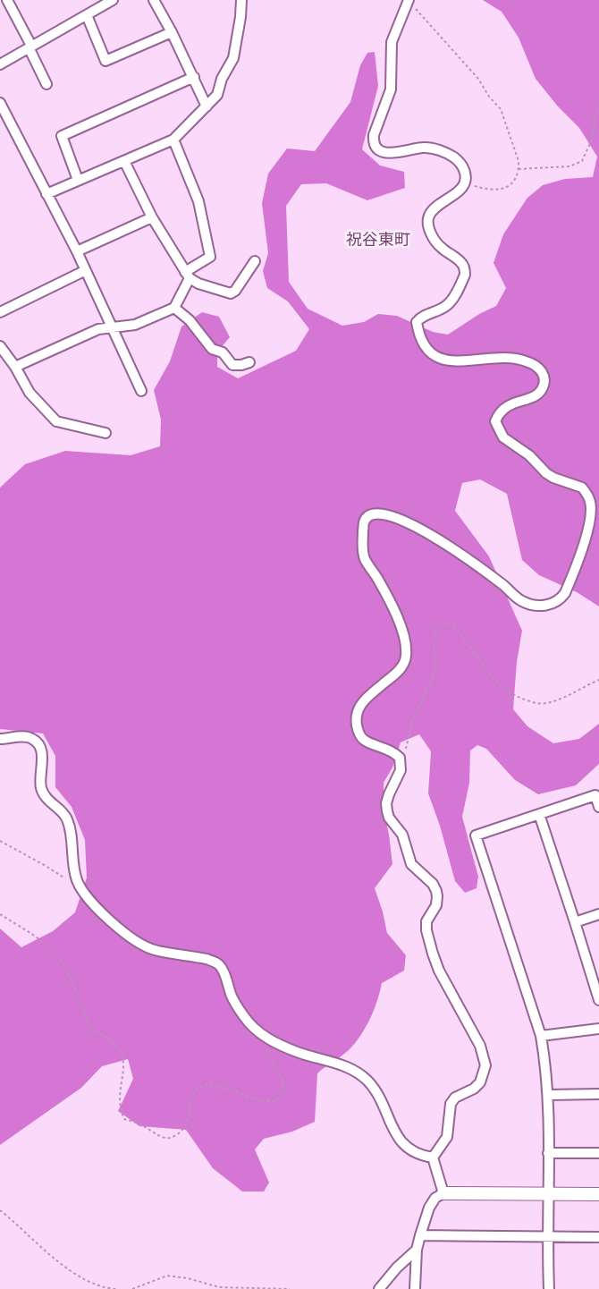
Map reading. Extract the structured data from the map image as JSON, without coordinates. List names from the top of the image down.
{
  "districts": ["祝谷東町"]
}
